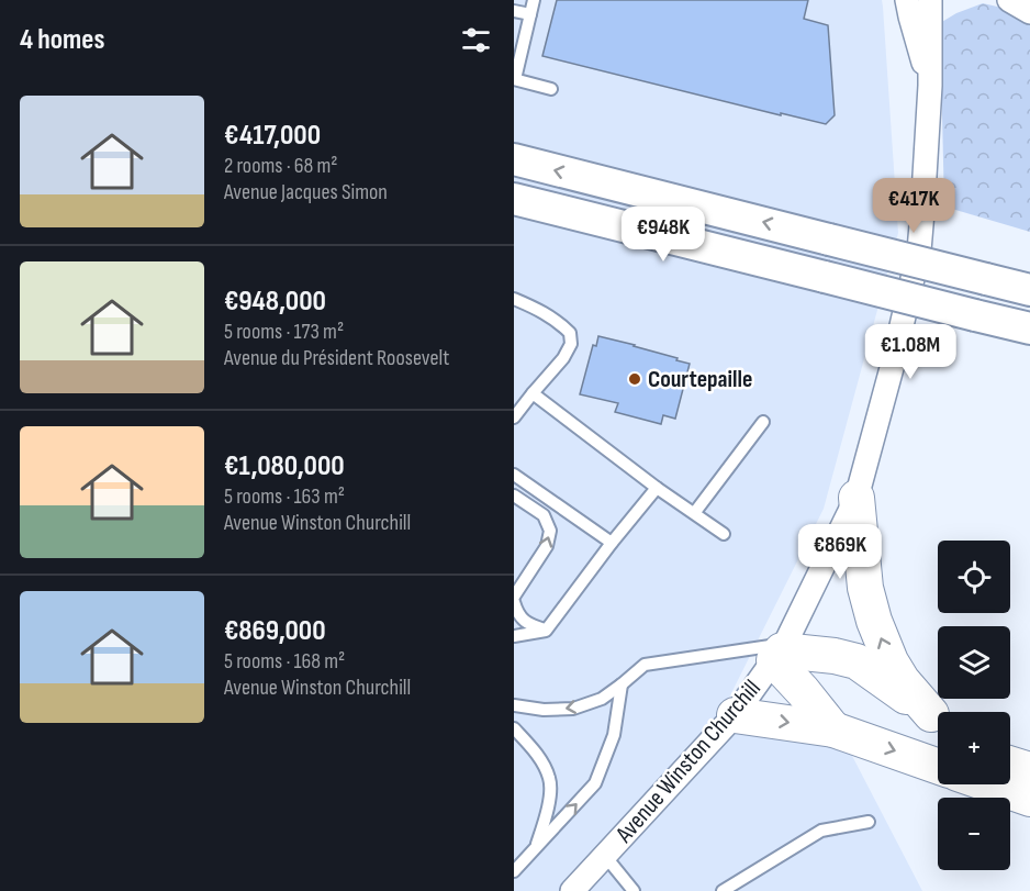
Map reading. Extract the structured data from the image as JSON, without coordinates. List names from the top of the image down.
{
  "streets": {
    "street": ["Avenue Winston Churchill"]
  },
  "places": ["Courtepaille"],
  "page": {
    "heading": "4 homes",
    "list": [
      {
        "name": "€417,000",
        "note": "2 rooms · 68 m² · Avenue Jacques Simon"
      },
      {
        "name": "€948,000",
        "note": "5 rooms · 173 m² · Avenue du Président Roosevelt"
      },
      {
        "name": "€1,080,000",
        "note": "5 rooms · 163 m² · Avenue Winston Churchill"
      },
      {
        "name": "€869,000",
        "note": "5 rooms · 168 m² · Avenue Winston Churchill"
      }
    ],
    "price": [
      "€417K",
      "€948K",
      "€1.08M",
      "€869K"
    ],
    "map_buttons": ["+", "−"]
  }
}
